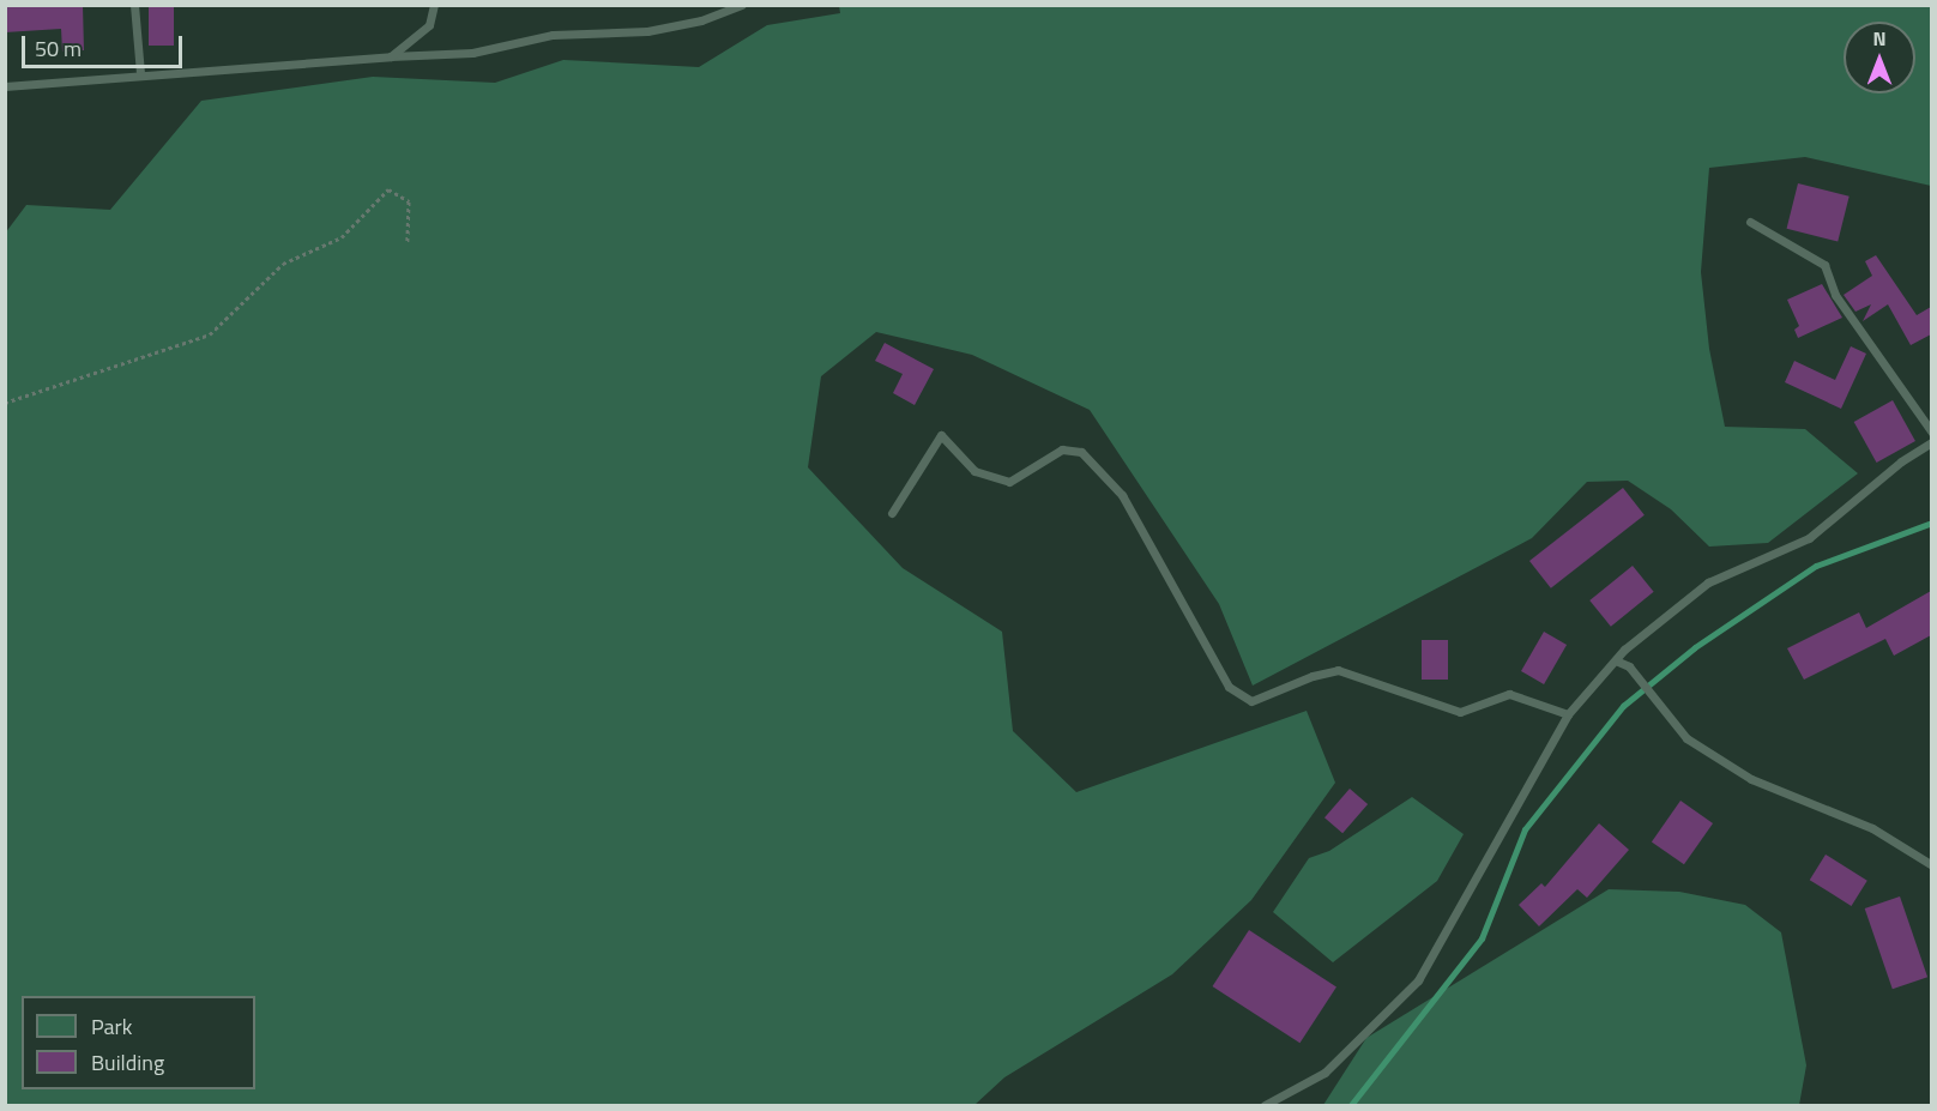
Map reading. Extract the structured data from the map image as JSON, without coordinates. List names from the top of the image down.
{
  "legend": ["Park", "Building"],
  "scale_bar": "50 m",
  "north": "top"
}
